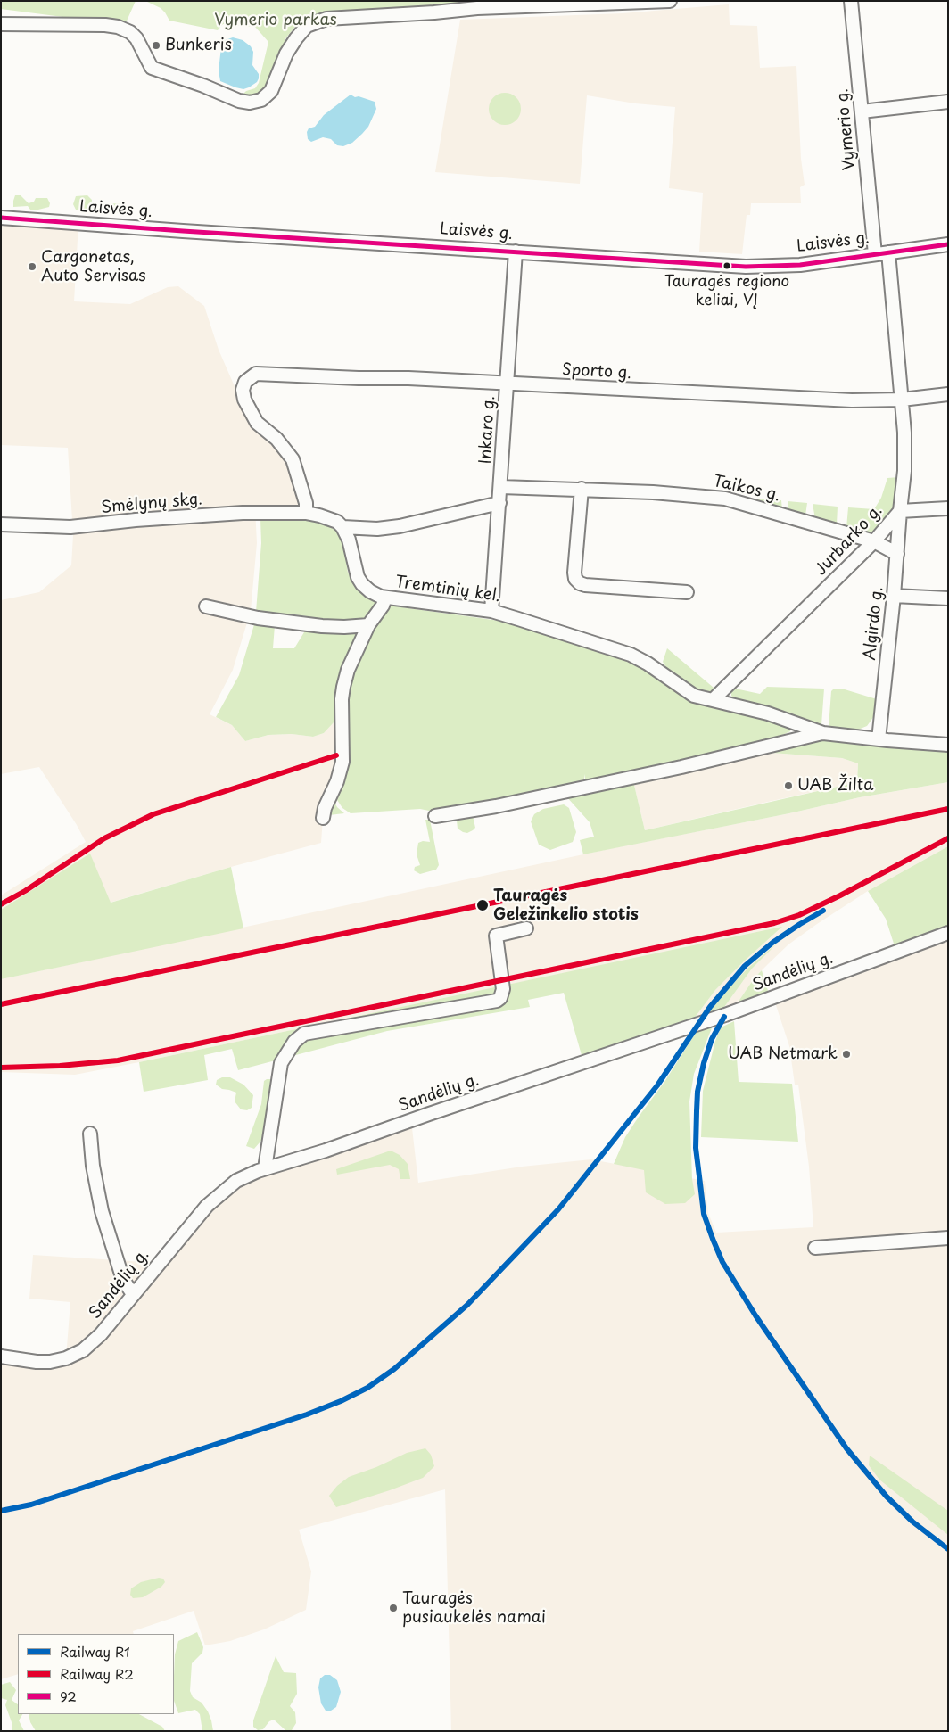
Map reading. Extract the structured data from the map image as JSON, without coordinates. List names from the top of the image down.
{
  "streets": {
    "street": [
      "Vymerio g.",
      "Laisvės g.",
      "Sporto g.",
      "Inkaro g.",
      "Taikos g.",
      "Smėlynų skg.",
      "Jurbarko g.",
      "Tremtinių kel.",
      "Algirdo g.",
      "Sandėlių g."
    ]
  },
  "crossings": [
    ["Vymerio g.", "Laisvės g."],
    ["Laisvės g.", "Inkaro g."],
    ["Laisvės g.", "Jurbarko g."],
    ["Sporto g.", "Inkaro g."],
    ["Sporto g.", "Smėlynų skg."],
    ["Sporto g.", "Jurbarko g."],
    ["Inkaro g.", "Taikos g."],
    ["Inkaro g.", "Tremtinių kel."],
    ["Taikos g.", "Jurbarko g."],
    ["Taikos g.", "Algirdo g."],
    ["Jurbarko g.", "Tremtinių kel."],
    ["Jurbarko g.", "Algirdo g."],
    ["Tremtinių kel.", "Algirdo g."]
  ],
  "parks": ["Vymerio parkas"],
  "places": [
    "Bunkeris",
    "Tauragės regiono keliai, VĮ",
    "Cargonetas, Auto Servisas",
    "UAB Žilta",
    "Tauragės Geležinkelio stotis",
    "UAB Netmark",
    "Tauragės pusiaukelės namai"
  ],
  "lines": ["transit line 92", "rail line R2", "rail line R1"],
  "legend": ["Railway R1", "Railway R2", "92"]
}
